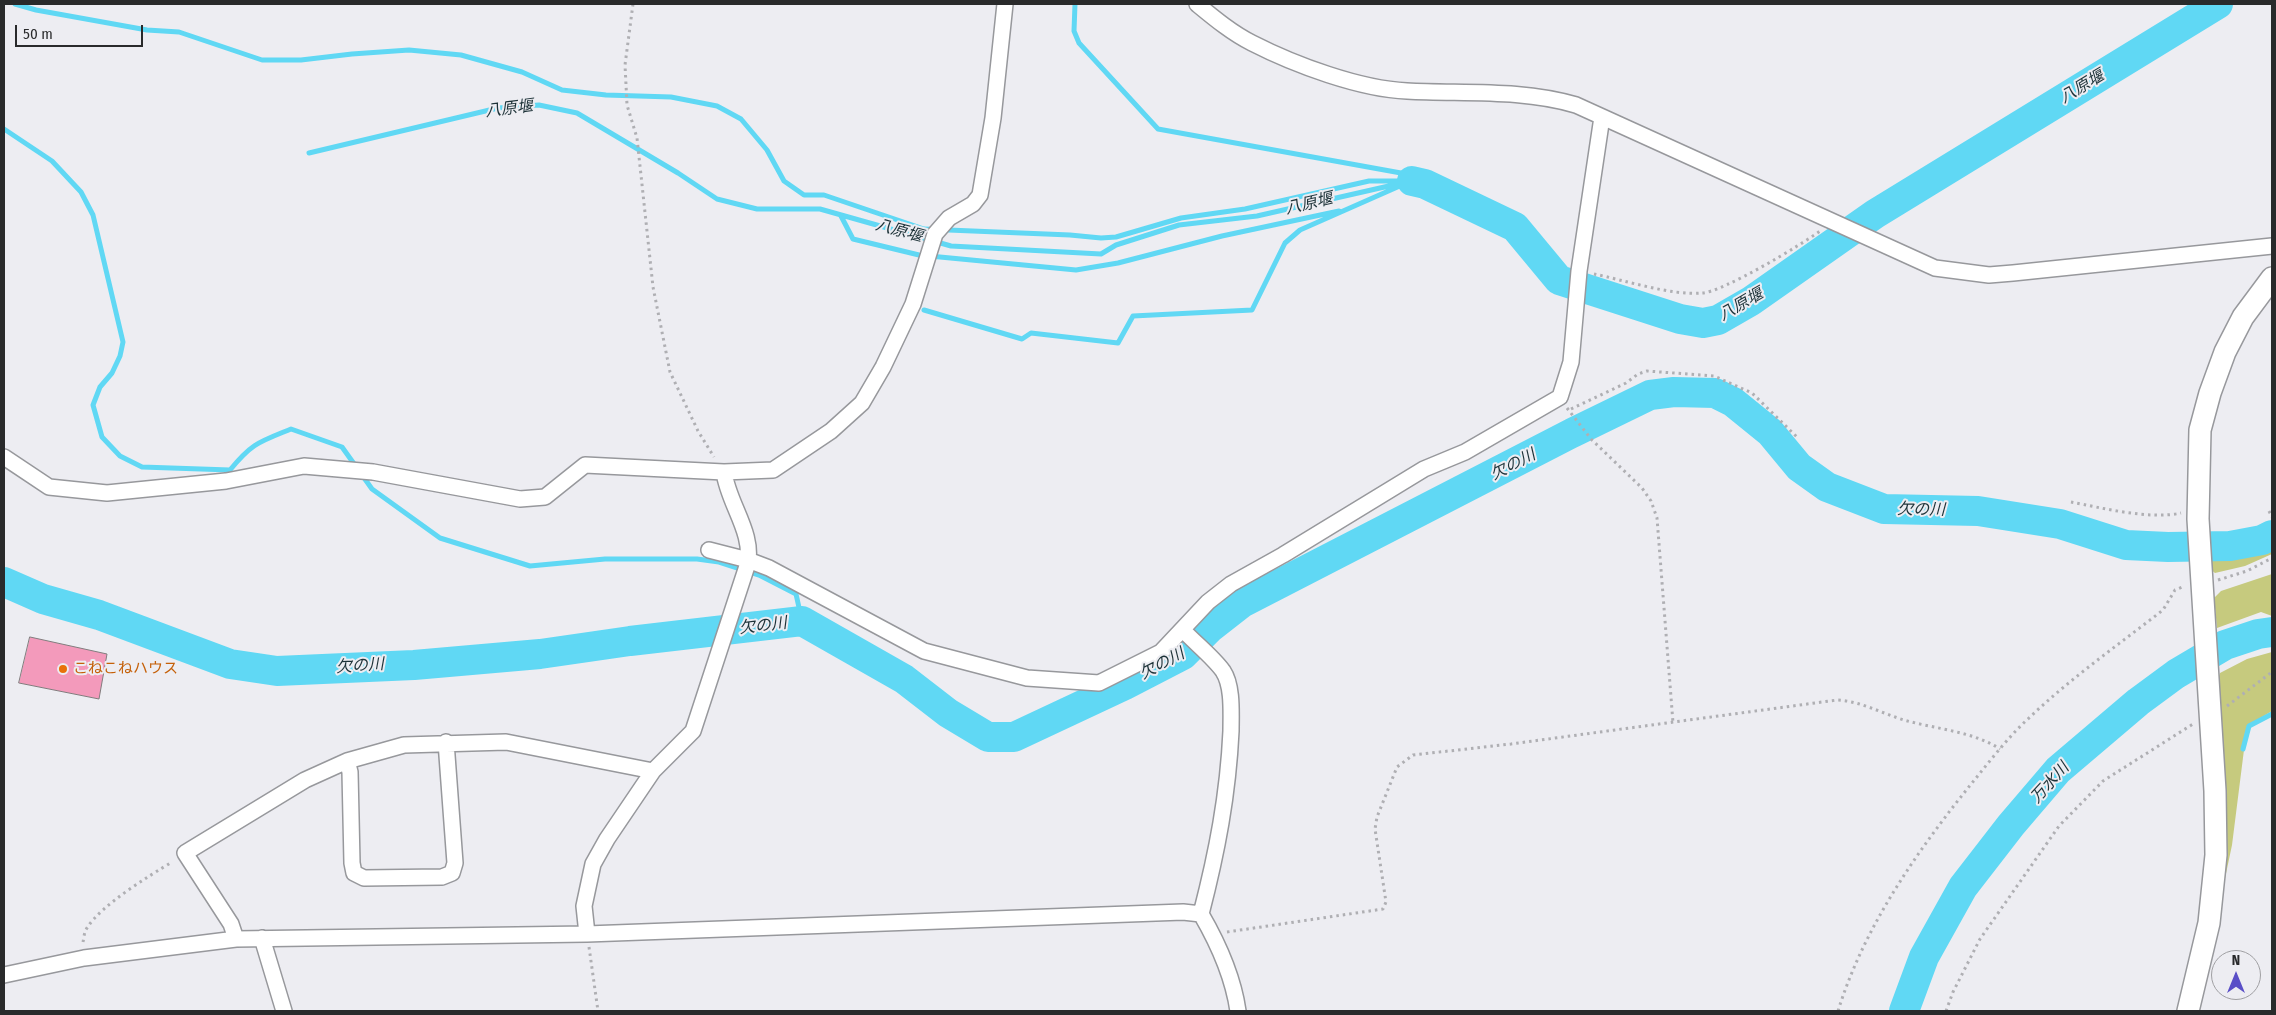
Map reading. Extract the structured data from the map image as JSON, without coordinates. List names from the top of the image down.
{
  "water": ["八原堰", "欠の川", "万水川"],
  "places": ["こねこねハウス"],
  "scale_bar": "50 m",
  "north": "top"
}
